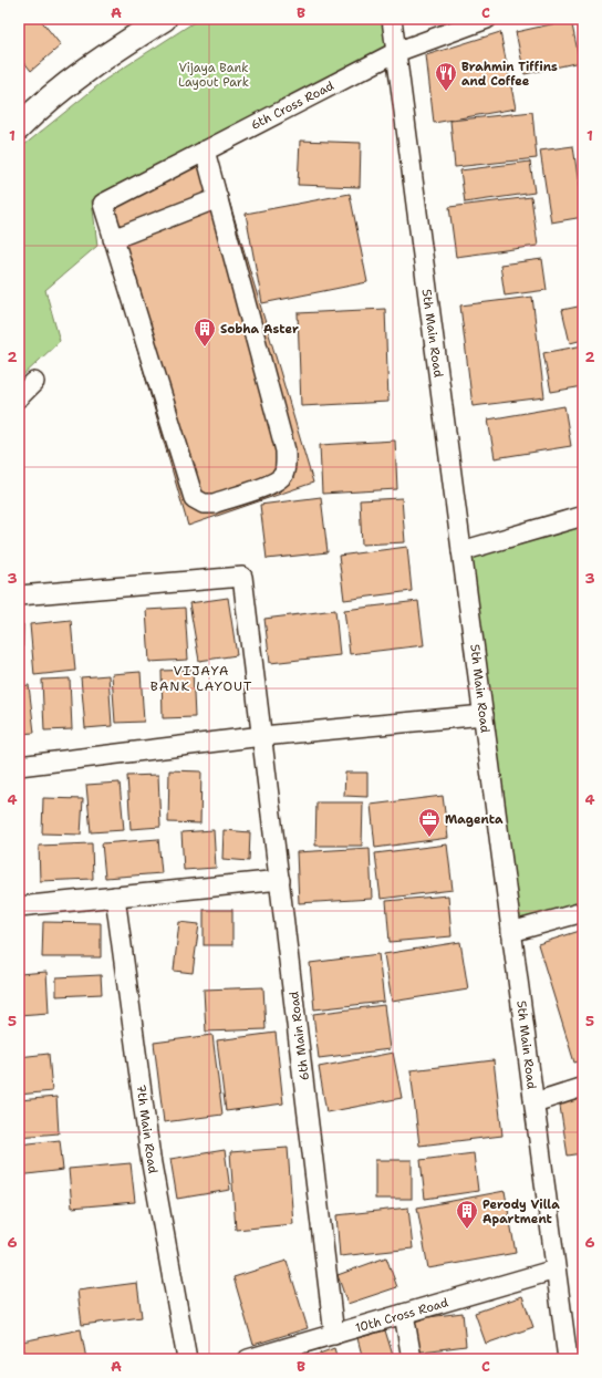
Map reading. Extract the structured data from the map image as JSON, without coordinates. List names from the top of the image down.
{
  "streets": {
    "street": [
      "6th Cross Road",
      "5th Main Road",
      "6th Main Road",
      "7th Main Road",
      "10th Cross Road"
    ]
  },
  "crossings": [
    ["6th Cross Road", "5th Main Road"],
    ["5th Main Road", "10th Cross Road"],
    ["6th Main Road", "10th Cross Road"]
  ],
  "districts": ["VIJAYA BANK LAYOUT"],
  "parks": ["Vijaya Bank Layout Park"],
  "places": {
    "restaurant": ["Brahmin Tiffins and Coffee"],
    "building": ["Sobha Aster", "Perody Villa Apartment"],
    "office": ["Magenta"]
  },
  "grid": {
    "columns": ["A", "B", "C"],
    "rows": [
      "1",
      "2",
      "3",
      "4",
      "5",
      "6"
    ]
  }
}
